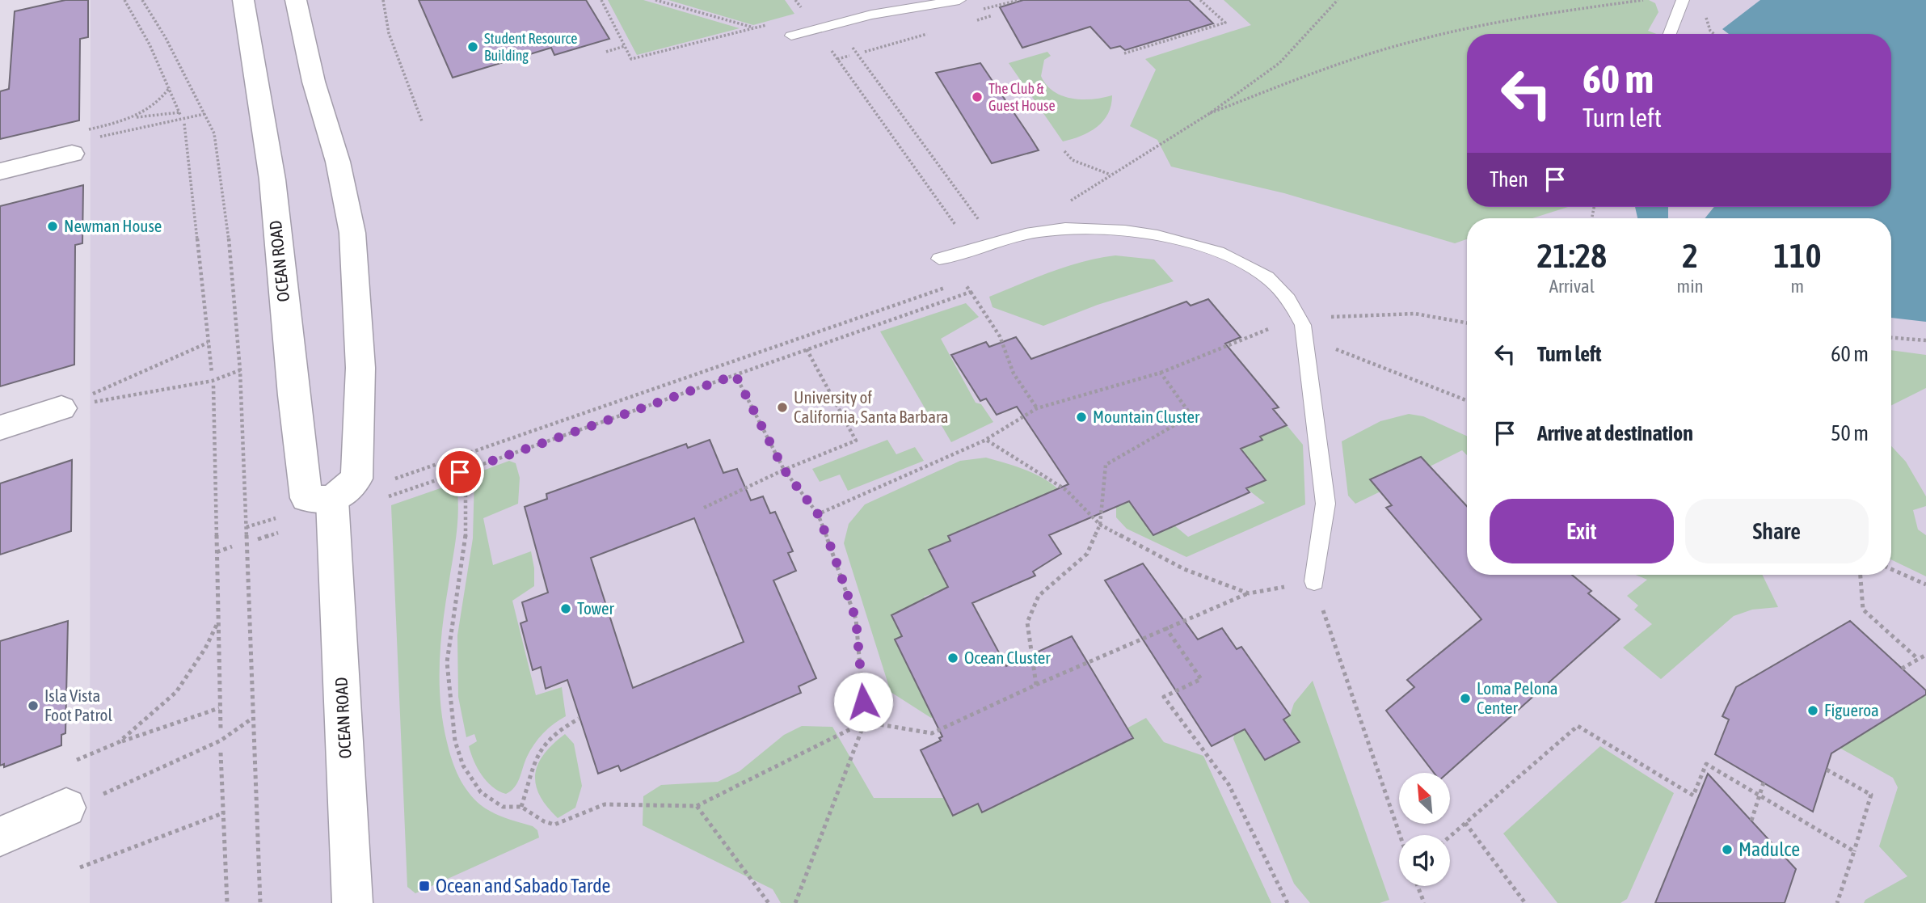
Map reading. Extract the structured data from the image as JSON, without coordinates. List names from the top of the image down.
{
  "streets": {
    "street": ["OCEAN ROAD"]
  },
  "places": {
    "other": [
      "Student Resource Building",
      "The Club & Guest House",
      "Newman House",
      "University of California, Santa Barbara",
      "Mountain Cluster",
      "Tower",
      "Ocean Cluster",
      "Loma Pelona Center",
      "Isla Vista Foot Patrol",
      "Figueroa",
      "Madulce"
    ],
    "transit": ["Ocean and Sabado Tarde"]
  },
  "north": "top left",
  "page": {
    "turn": ["60 m", "Turn left"],
    "then": "Then",
    "eta": [
      "21:28",
      "Arrival",
      "2",
      "min",
      "110",
      "m"
    ],
    "list": [
      {
        "name": "Turn left",
        "value": "60 m"
      },
      {
        "name": "Arrive at destination",
        "value": "50 m"
      }
    ],
    "buttons": ["Exit", "Share"]
  }
}
